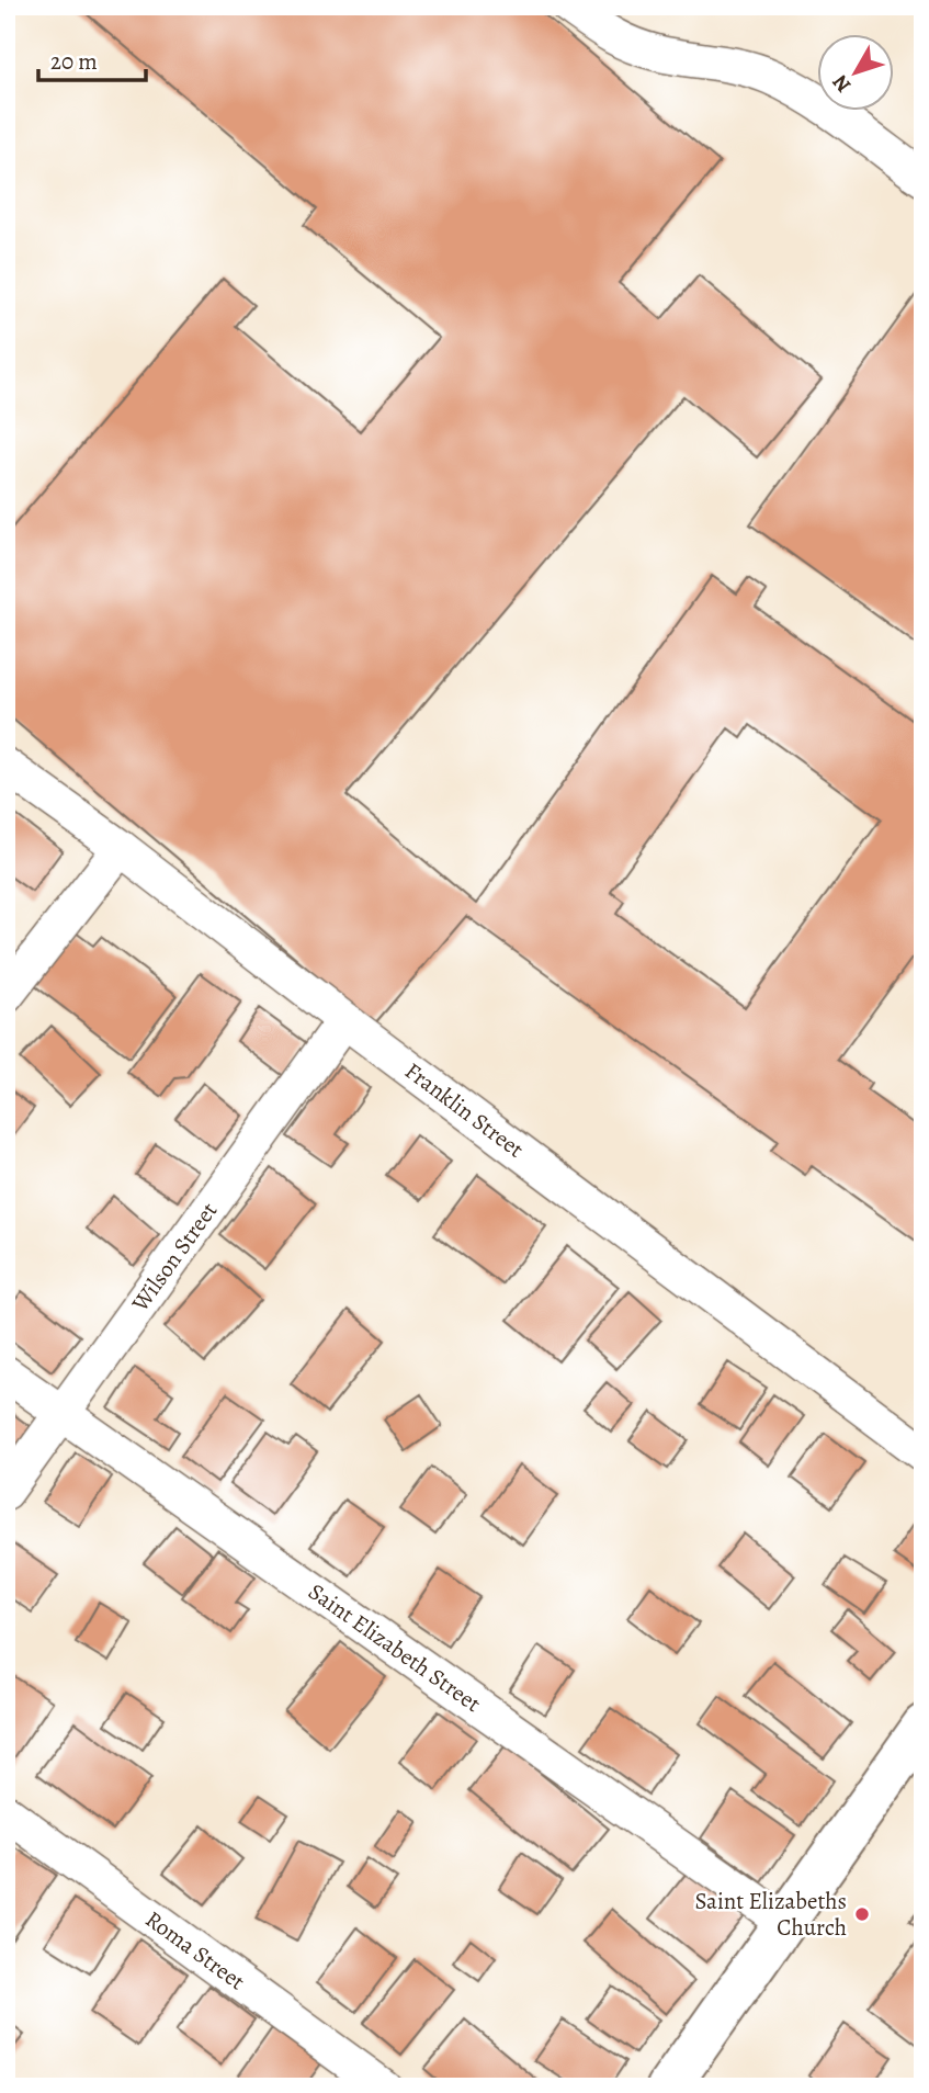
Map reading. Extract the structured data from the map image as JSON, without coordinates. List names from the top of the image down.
{
  "streets": {
    "street": [
      "Franklin Street",
      "Wilson Street",
      "Saint Elizabeth Street",
      "Roma Street"
    ]
  },
  "crossings": [
    ["Franklin Street", "Wilson Street"],
    ["Wilson Street", "Saint Elizabeth Street"]
  ],
  "places": ["Saint Elizabeths Church"],
  "scale_bar": "20 m",
  "north": "bottom left"
}
